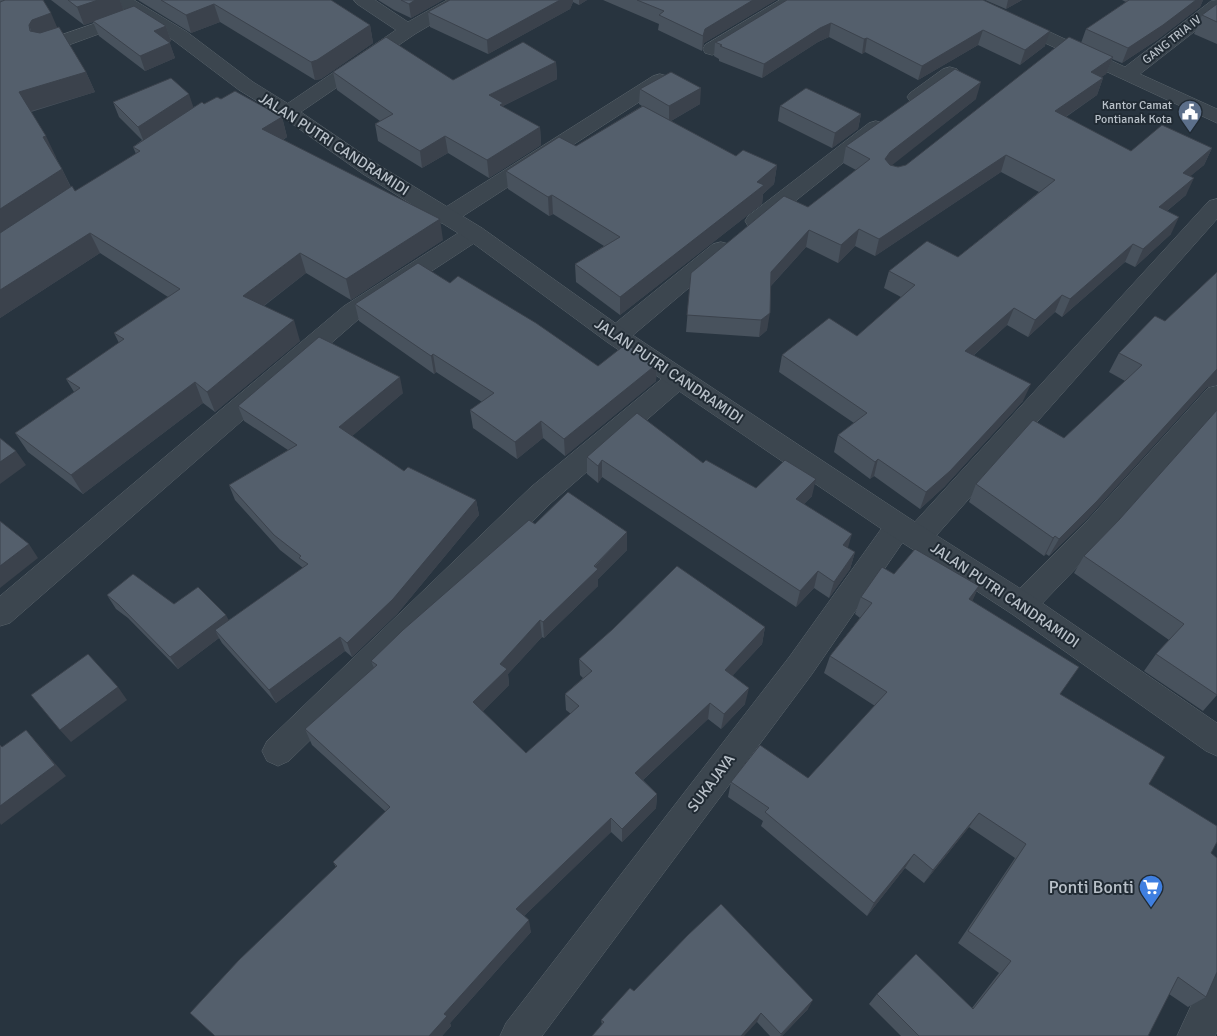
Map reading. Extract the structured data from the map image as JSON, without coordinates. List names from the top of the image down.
{
  "streets": {
    "street": ["GANG TRIA IV", "JALAN PUTRI CANDRAMIDI", "SUKAJAYA"]
  },
  "crossings": [
    ["JALAN PUTRI CANDRAMIDI", "SUKAJAYA"]
  ],
  "places": {
    "public building": ["Kantor Camat Pontianak Kota"],
    "supermarket": ["Ponti Bonti"]
  }
}
